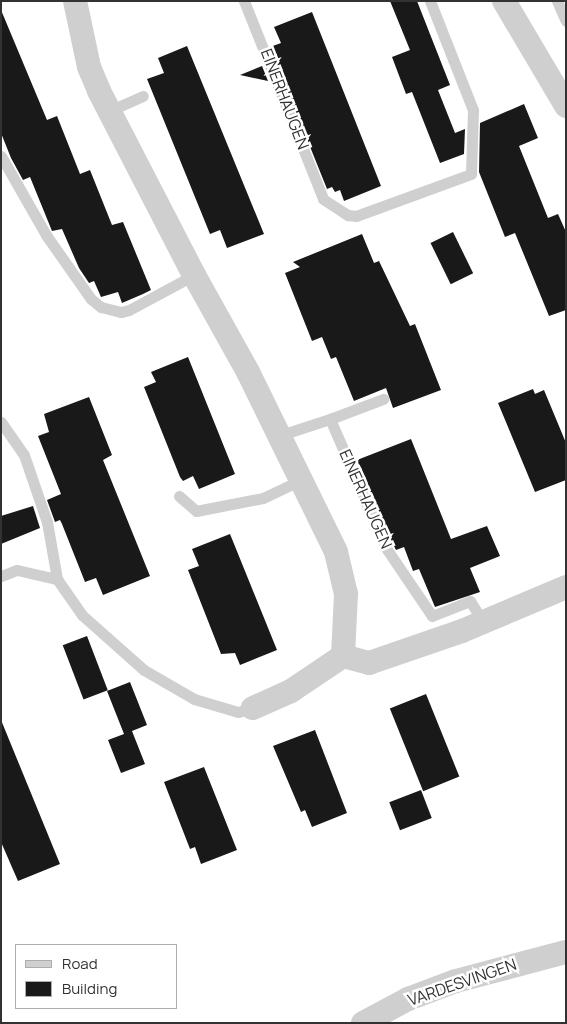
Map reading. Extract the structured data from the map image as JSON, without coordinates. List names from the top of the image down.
{
  "streets": {
    "street": ["VARDESVINGEN"],
    "lane": ["EINERHAUGEN"]
  },
  "legend": ["Road", "Building"]
}
